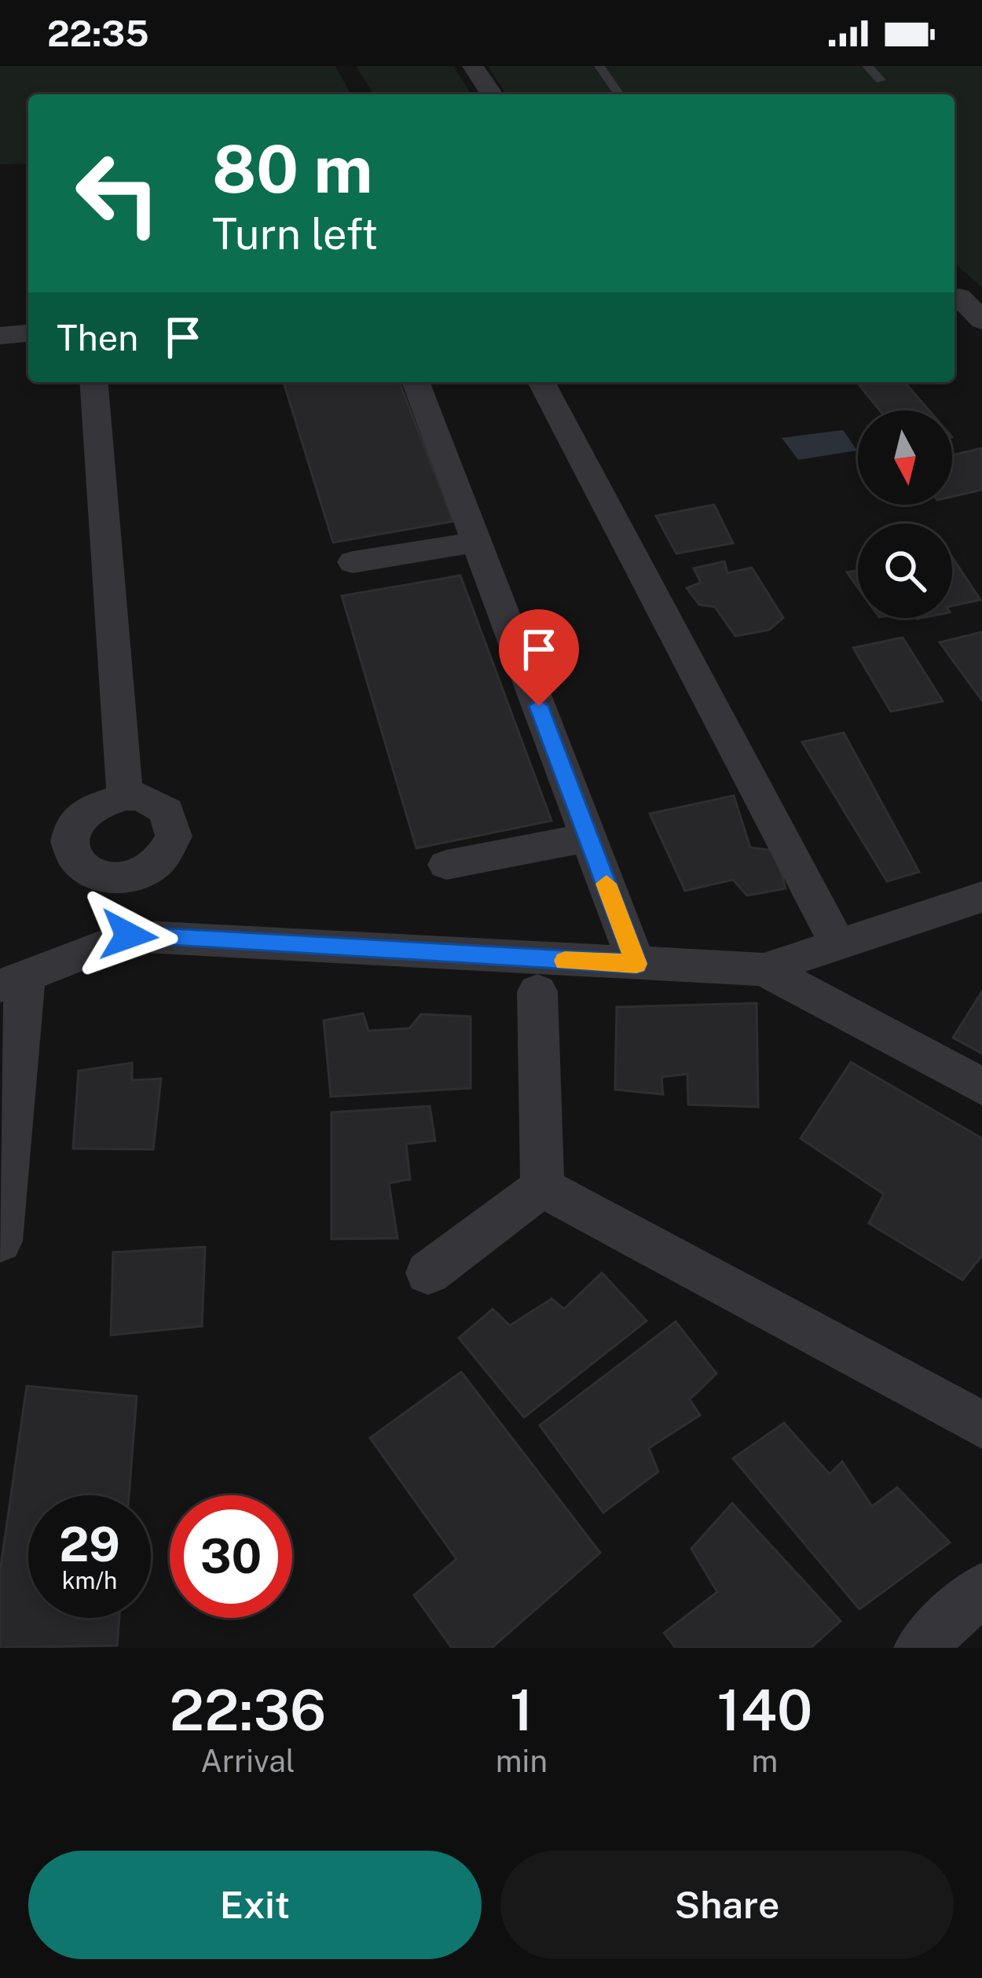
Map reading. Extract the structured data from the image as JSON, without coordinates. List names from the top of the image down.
{
  "north": "bottom",
  "page": {
    "status": "22:35",
    "turn": ["80 m", "Turn left"],
    "then": "Then",
    "speed": "29 km/h",
    "limit": "30",
    "eta": [
      "22:36",
      "Arrival",
      "1",
      "min",
      "140",
      "m"
    ],
    "buttons": ["Exit", "Share"]
  }
}
